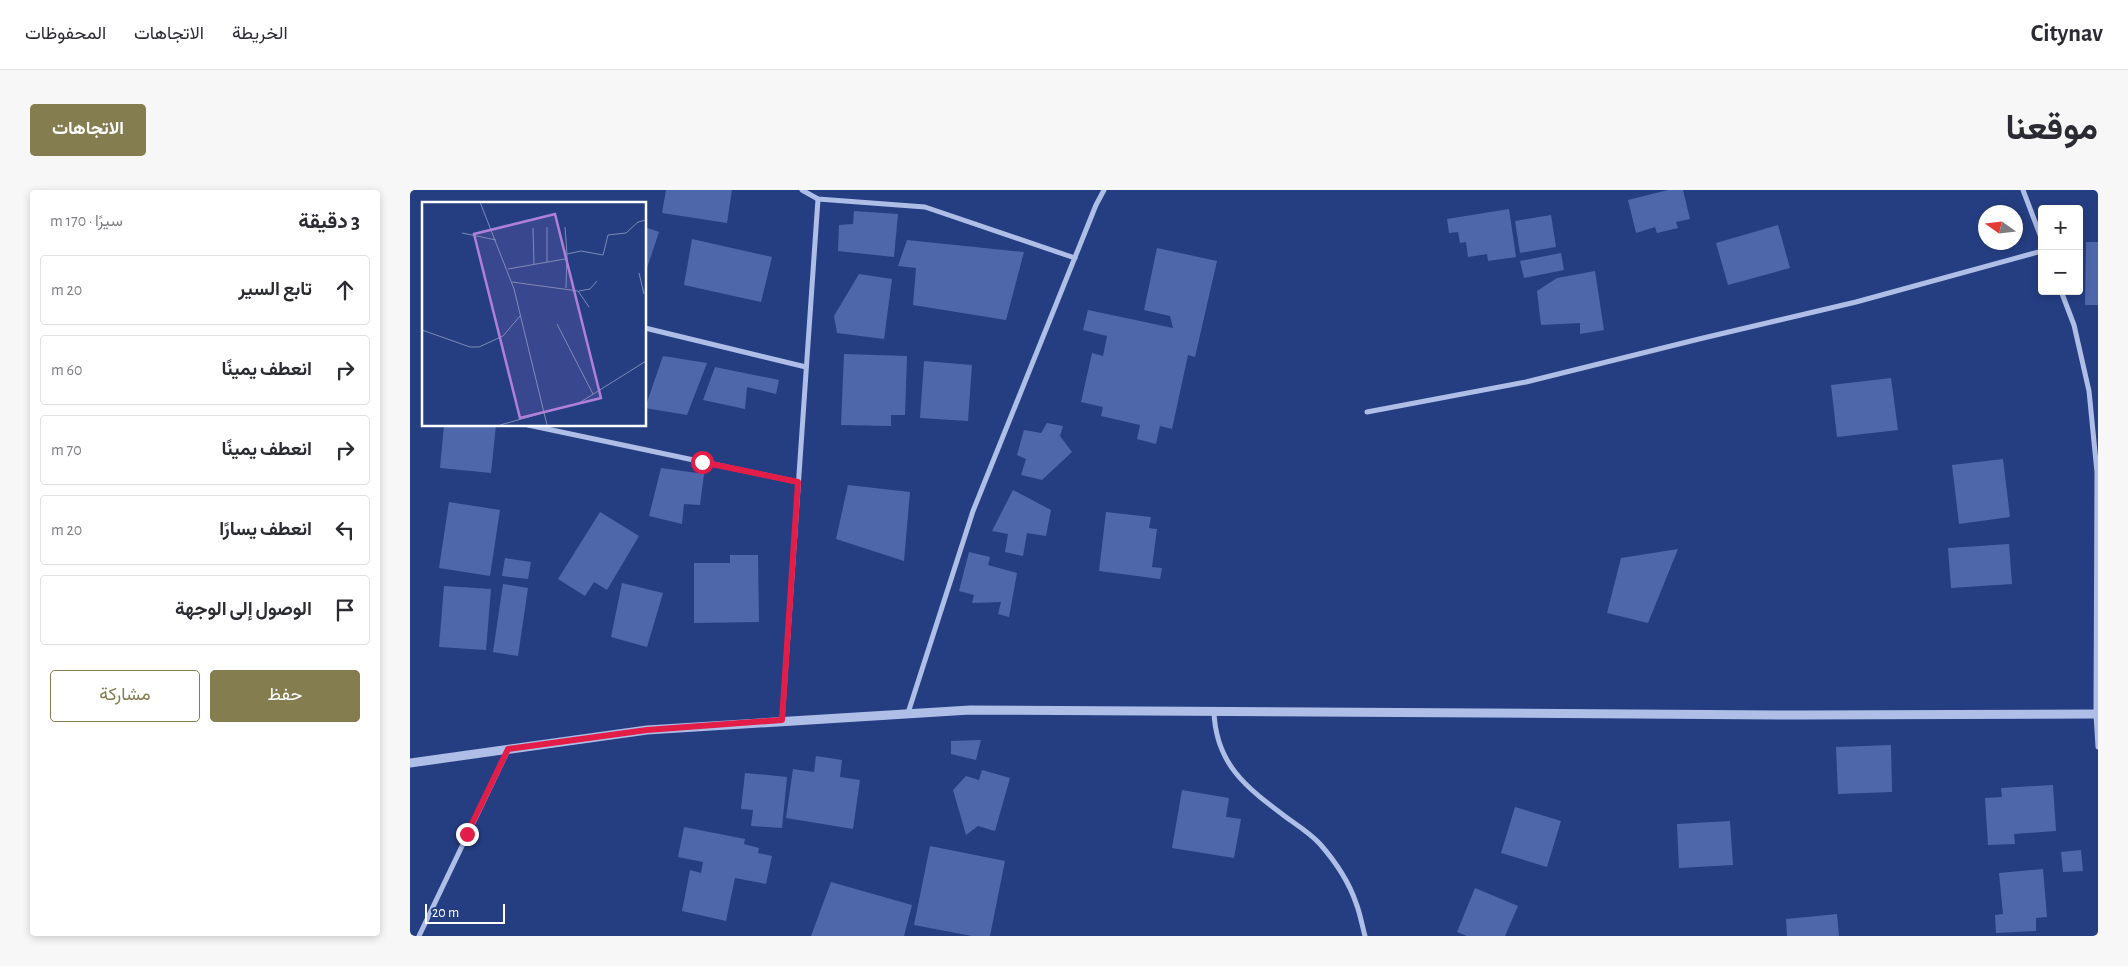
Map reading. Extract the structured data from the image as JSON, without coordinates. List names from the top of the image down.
{
  "scale_bar": "20 m",
  "north": "left",
  "page": {
    "header": "Citynav",
    "nav": ["الخريطة", "الاتجاهات", "المحفوظات"],
    "title": "موقعنا",
    "buttons": [
      "الاتجاهات",
      ["حفظ", "مشاركة"]
    ],
    "heading": ["3 دقيقة", "سيرًا · 170 m"],
    "map_buttons": ["+", "−"],
    "list": [
      ["تابع السير", "20 m"],
      ["انعطف يمينًا", "60 m"],
      ["انعطف يمينًا", "70 m"],
      ["انعطف يسارًا", "20 m"],
      "الوصول إلى الوجهة"
    ],
    "scale": "20 m"
  }
}
